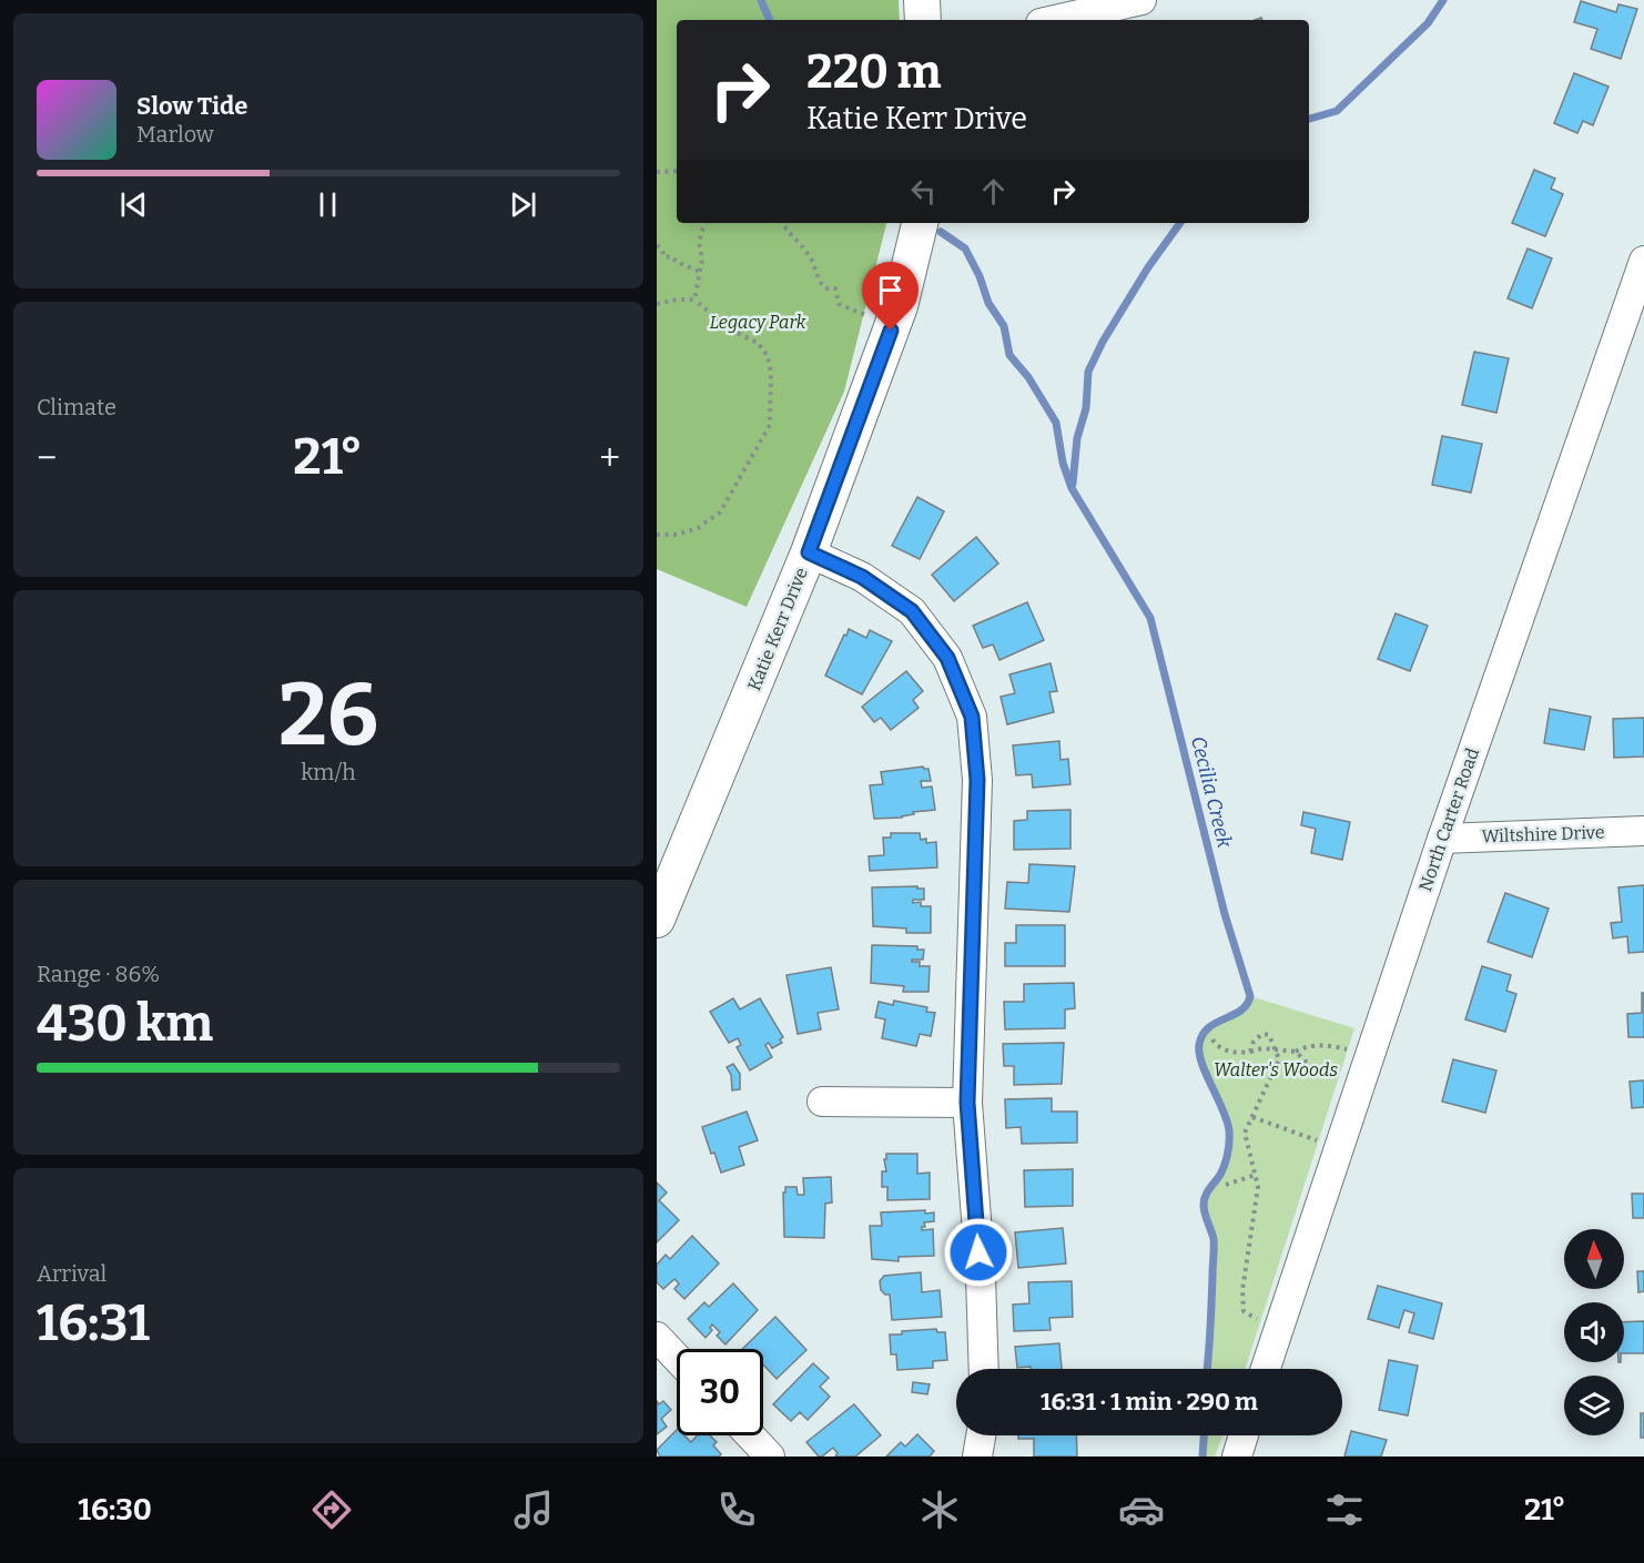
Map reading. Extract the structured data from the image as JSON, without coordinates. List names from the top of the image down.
{
  "streets": {
    "street": ["Katie Kerr Drive", "North Carter Road", "Wiltshire Drive"]
  },
  "crossings": [
    ["North Carter Road", "Wiltshire Drive"]
  ],
  "water": ["Cecilia Creek"],
  "parks": ["Legacy Park", "Walter's Woods"],
  "north": "top",
  "page": {
    "turn": ["220 m", "Katie Kerr Drive"],
    "song": ["Slow Tide", "Marlow"],
    "tile": [
      "Climate",
      ["26", "km/h"],
      ["Range · 86%", "430 km"],
      ["Arrival", "16:31"]
    ],
    "heat": ["−", "21°", "+"],
    "limit": "30",
    "trip": "16:31 · 1 min · 290 m",
    "tabs": ["16:30", "21°"]
  }
}
